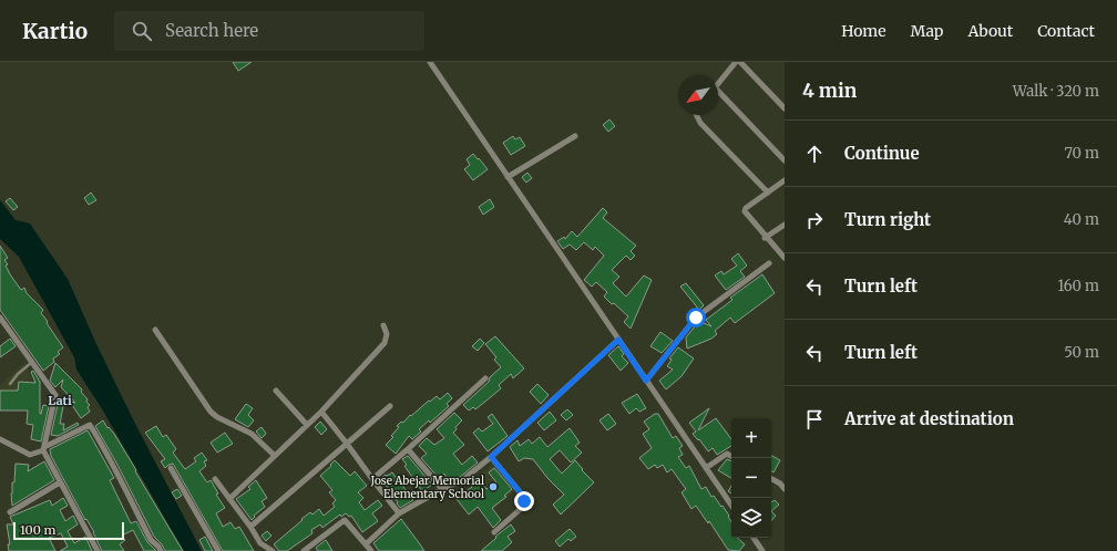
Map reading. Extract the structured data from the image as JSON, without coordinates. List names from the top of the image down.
{
  "districts": ["Lati"],
  "places": ["Jose Abejar Memorial Elementary School"],
  "scale_bar": "100 m",
  "north": "bottom left",
  "page": {
    "header": "Kartio",
    "search": "Search here",
    "nav": [
      "Home",
      "Map",
      "About",
      "Contact"
    ],
    "heading": ["4 min", "Walk · 320 m"],
    "list": [
      ["Continue", "70 m"],
      ["Turn right", "40 m"],
      ["Turn left", "160 m"],
      ["Turn left", "50 m"],
      "Arrive at destination"
    ],
    "map_buttons": ["+", "−"],
    "scale": "100 m"
  }
}
